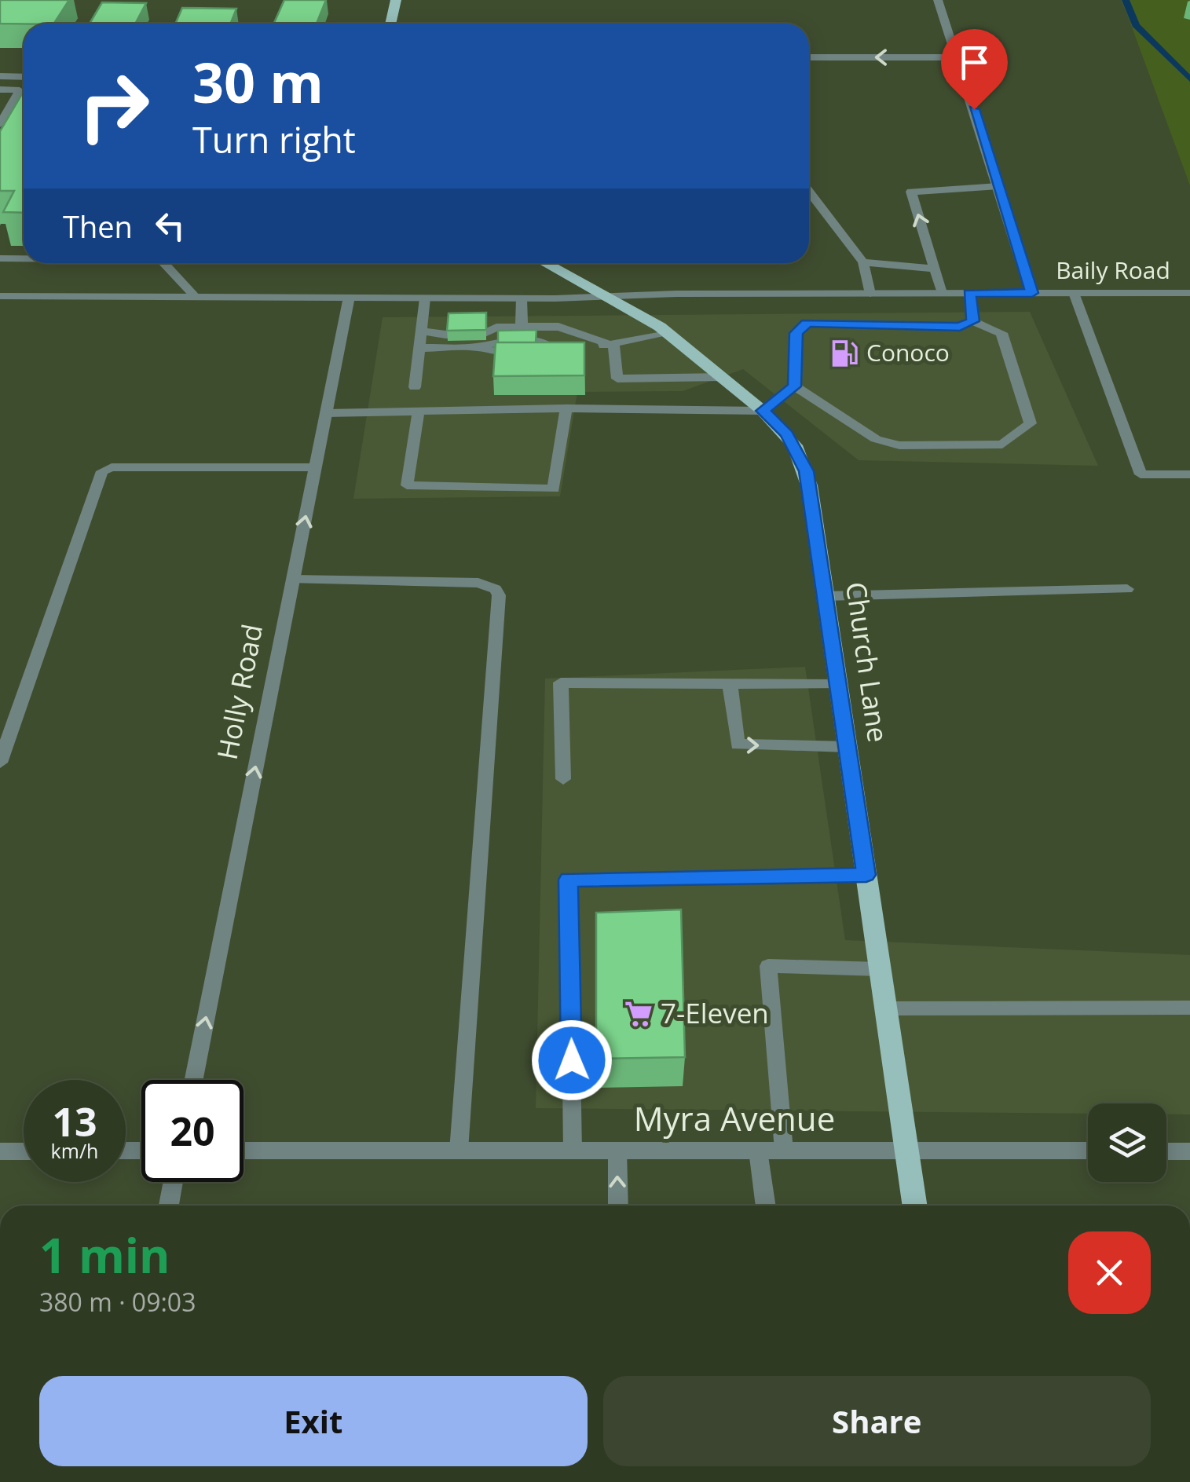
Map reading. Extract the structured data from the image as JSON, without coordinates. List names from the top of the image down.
{
  "streets": {
    "main road": ["Church Lane"],
    "street": ["Baily Road", "Holly Road", "Myra Avenue"]
  },
  "crossings": [
    ["Baily Road", "Church Lane"],
    ["Baily Road", "Holly Road"],
    ["Church Lane", "Myra Avenue"]
  ],
  "one_way": ["Holly Road"],
  "places": {
    "fuel station": ["Conoco"],
    "supermarket": ["7-Eleven"]
  },
  "page": {
    "turn": ["30 m", "Turn right"],
    "then": "Then",
    "speed": "13 km/h",
    "limit": "20",
    "heading": ["1 min", "380 m · 09:03"],
    "buttons": ["Exit", "Share"]
  }
}
